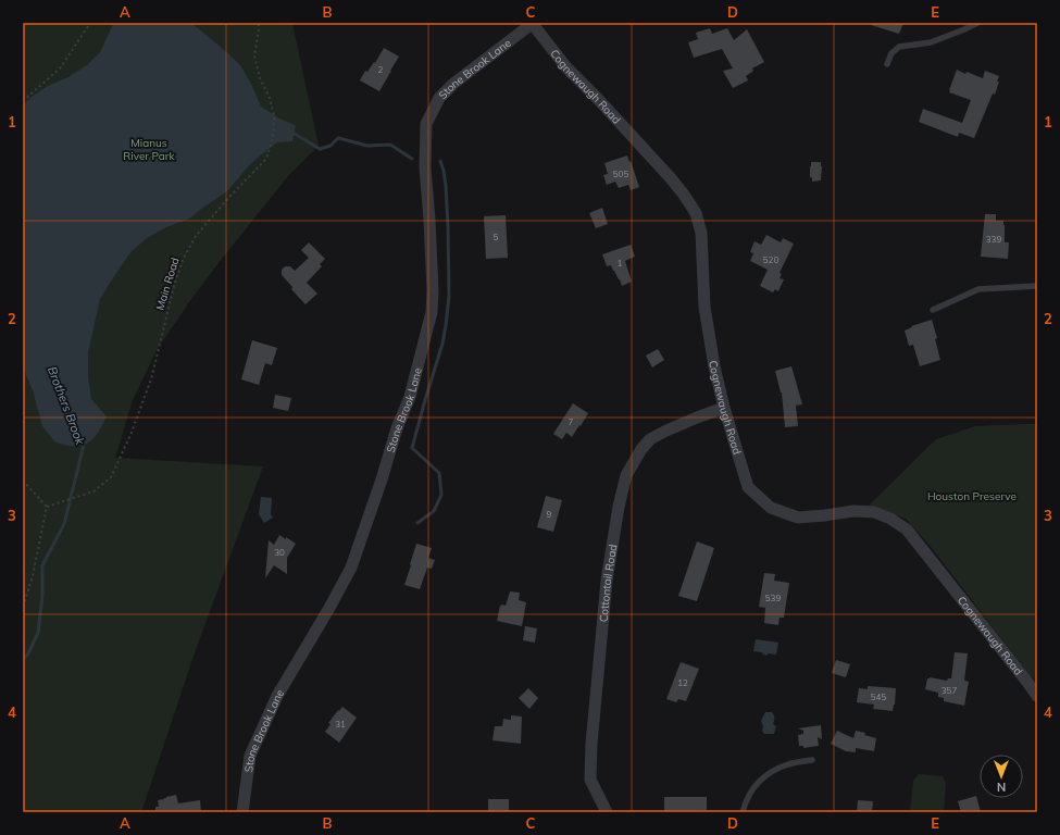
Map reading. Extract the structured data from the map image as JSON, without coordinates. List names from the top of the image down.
{
  "streets": {
    "street": ["Stone Brook Lane", "Cognewaugh Road", "Cottontail Road"],
    "path": ["Main Road"]
  },
  "crossings": [
    ["Stone Brook Lane", "Cognewaugh Road"],
    ["Cognewaugh Road", "Cottontail Road"]
  ],
  "water": ["Brothers Brook"],
  "parks": ["Mianus River Park", "Houston Preserve"],
  "house_numbers": [
    "2",
    "505",
    "5",
    "339",
    "520",
    "1",
    "7",
    "9",
    "30",
    "539",
    "12",
    "357",
    "545",
    "31"
  ],
  "north": "bottom",
  "grid": {
    "columns": [
      "A",
      "B",
      "C",
      "D",
      "E"
    ],
    "rows": [
      "1",
      "2",
      "3",
      "4"
    ]
  }
}
